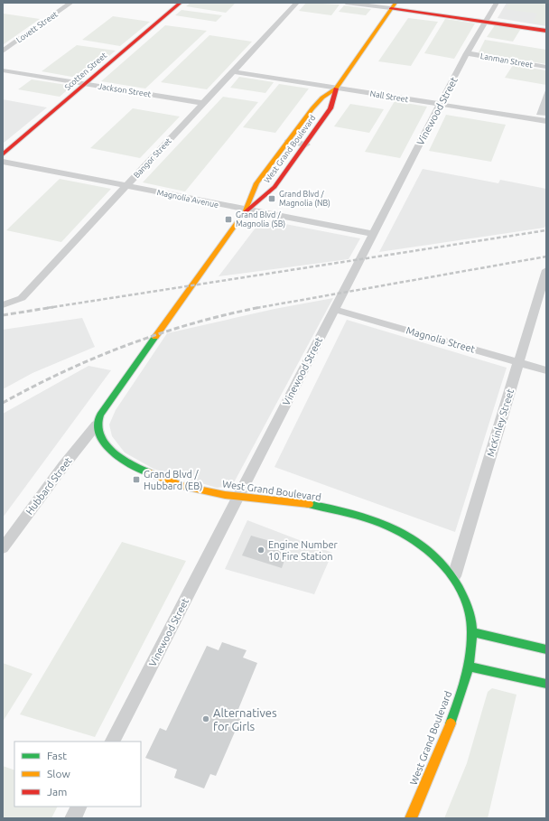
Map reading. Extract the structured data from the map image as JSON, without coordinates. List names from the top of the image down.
{
  "streets": {
    "main road": ["Scotten Street", "West Grand Boulevard"],
    "street": [
      "Lovett Street",
      "Lanman Street",
      "Jackson Street",
      "Nall Street",
      "Vinewood Street",
      "Bangor Street",
      "Magnolia Avenue",
      "Magnolia Street",
      "McKinley Street",
      "Hubbard Street"
    ]
  },
  "crossings": [
    ["Lanman Street", "Vinewood Street"],
    ["Scotten Street", "Jackson Street"],
    ["Jackson Street", "Bangor Street"],
    ["Nall Street", "Vinewood Street"],
    ["Nall Street", "West Grand Boulevard"],
    ["Nall Street", "Bangor Street"],
    ["Vinewood Street", "West Grand Boulevard"],
    ["Vinewood Street", "Magnolia Avenue"],
    ["Vinewood Street", "Magnolia Street"],
    ["West Grand Boulevard", "Magnolia Avenue"],
    ["West Grand Boulevard", "McKinley Street"],
    ["West Grand Boulevard", "Hubbard Street"],
    ["Bangor Street", "Magnolia Avenue"],
    ["Magnolia Street", "McKinley Street"]
  ],
  "places": {
    "transit": ["Grand Blvd / Magnolia (NB)", "Grand Blvd / Magnolia (SB)", "Grand Blvd / Hubbard (EB)"],
    "other": ["Engine Number 10 Fire Station", "Alternatives for Girls"]
  },
  "legend": ["Fast", "Slow", "Jam"]
}
